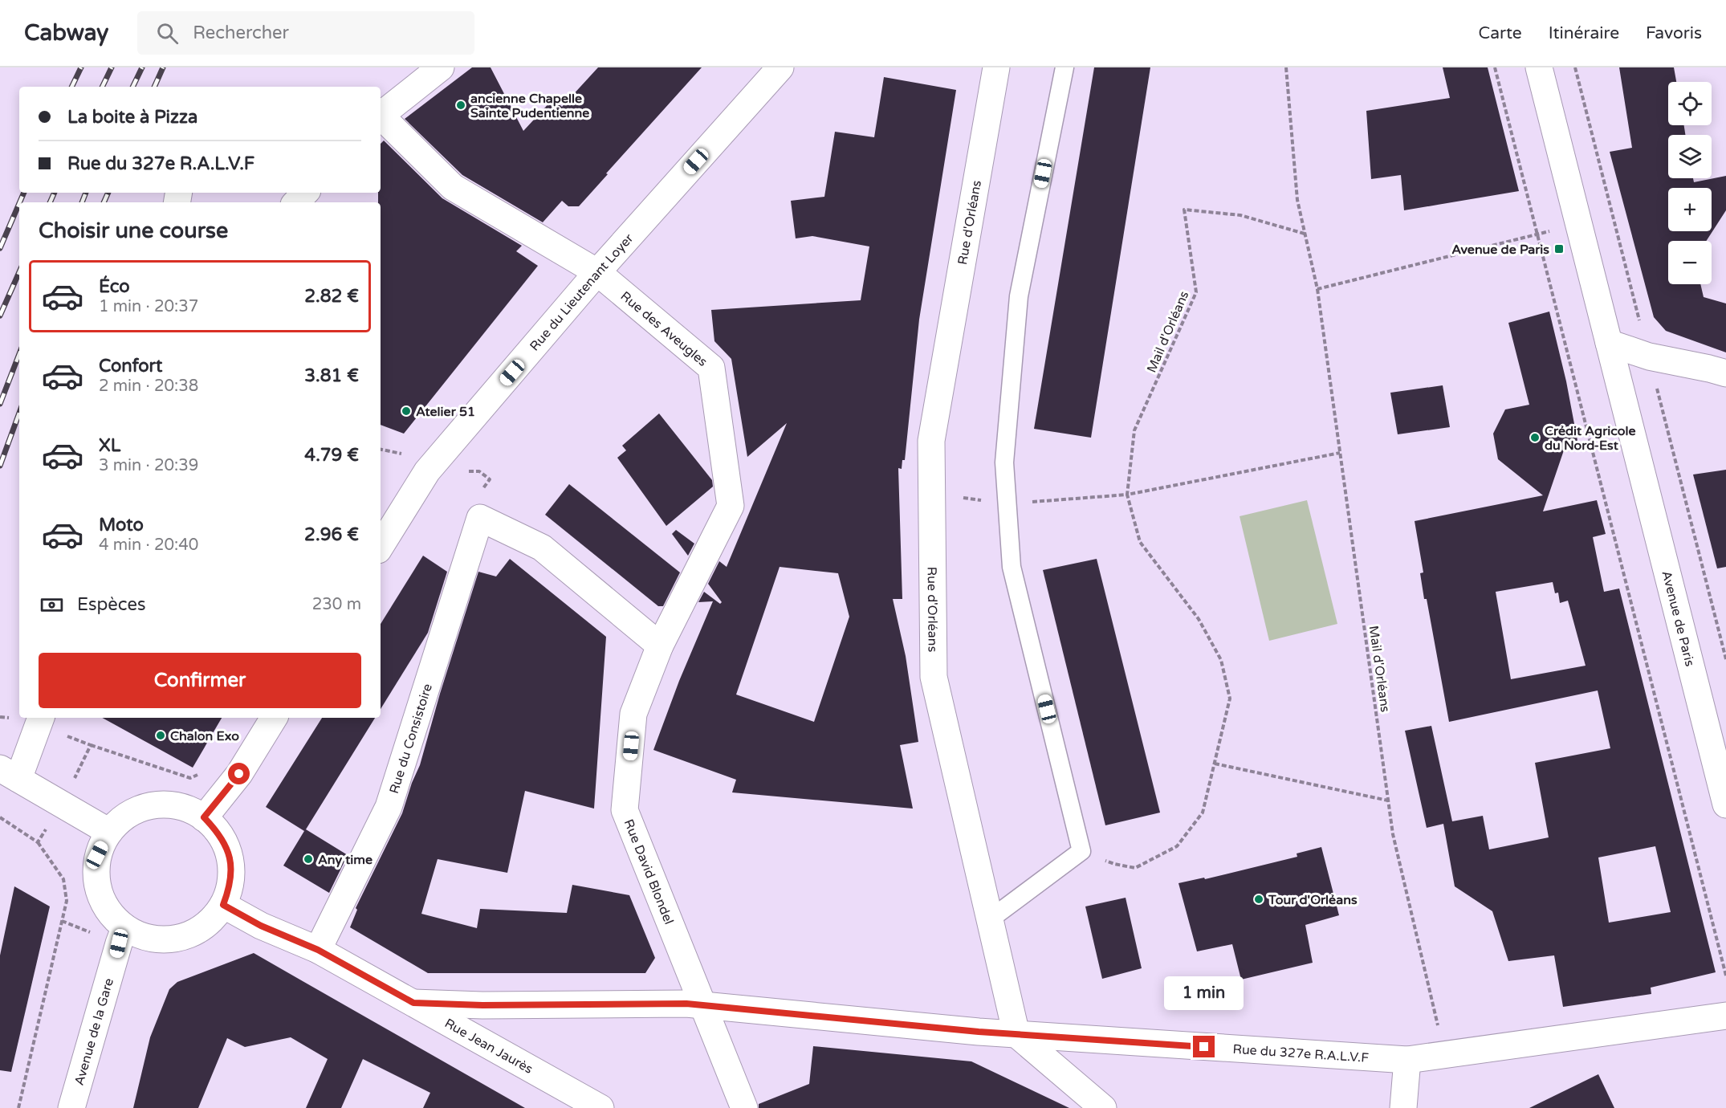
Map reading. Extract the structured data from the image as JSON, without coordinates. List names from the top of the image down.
{
  "streets": {
    "street": [
      "Rue d'Orléans",
      "Rue du Lieutenant Loyer",
      "Rue des Aveugles",
      "Avenue de Paris",
      "Rue du Consistoire",
      "Rue David Blondel",
      "Avenue de la Gare",
      "Rue Jean Jaurès",
      "Rue du 327e R.A.L.V.F"
    ],
    "path": ["Mail d'Orléans"]
  },
  "crossings": [
    ["Rue d'Orléans", "Rue du 327e R.A.L.V.F"],
    ["Rue du Lieutenant Loyer", "Rue des Aveugles"],
    ["Rue des Aveugles", "Rue du Consistoire"],
    ["Rue des Aveugles", "Rue David Blondel"],
    ["Mail d'Orléans", "Rue du 327e R.A.L.V.F"],
    ["Rue du Consistoire", "Rue David Blondel"],
    ["Rue du Consistoire", "Rue Jean Jaurès"],
    ["Rue David Blondel", "Rue du 327e R.A.L.V.F"],
    ["Avenue de la Gare", "Rue Jean Jaurès"],
    ["Rue Jean Jaurès", "Rue du 327e R.A.L.V.F"]
  ],
  "places": {
    "other": [
      "ancienne Chapelle Sainte Pudentienne",
      "Atelier 51",
      "Crédit Agricole du Nord-Est",
      "Chalon Exo",
      "Any time",
      "Tour d'Orléans"
    ],
    "transit": ["Avenue de Paris"]
  },
  "page": {
    "header": "Cabway",
    "search": "Rechercher",
    "nav": ["Carte", "Itinéraire", "Favoris"],
    "map_buttons": ["+", "−"],
    "banner": ["La boite à Pizza", "Rue du 327e R.A.L.V.F"],
    "heading": "Choisir une course",
    "list": [
      {
        "name": "Éco",
        "note": "1 min · 20:37",
        "value": "2.82 €"
      },
      {
        "name": "Confort",
        "note": "2 min · 20:38",
        "value": "3.81 €"
      },
      {
        "name": "XL",
        "note": "3 min · 20:39",
        "value": "4.79 €"
      },
      {
        "name": "Moto",
        "note": "4 min · 20:40",
        "value": "2.96 €"
      }
    ],
    "pay": ["Espèces", "230 m"],
    "buttons": "Confirmer",
    "bubble": "1 min"
  }
}
